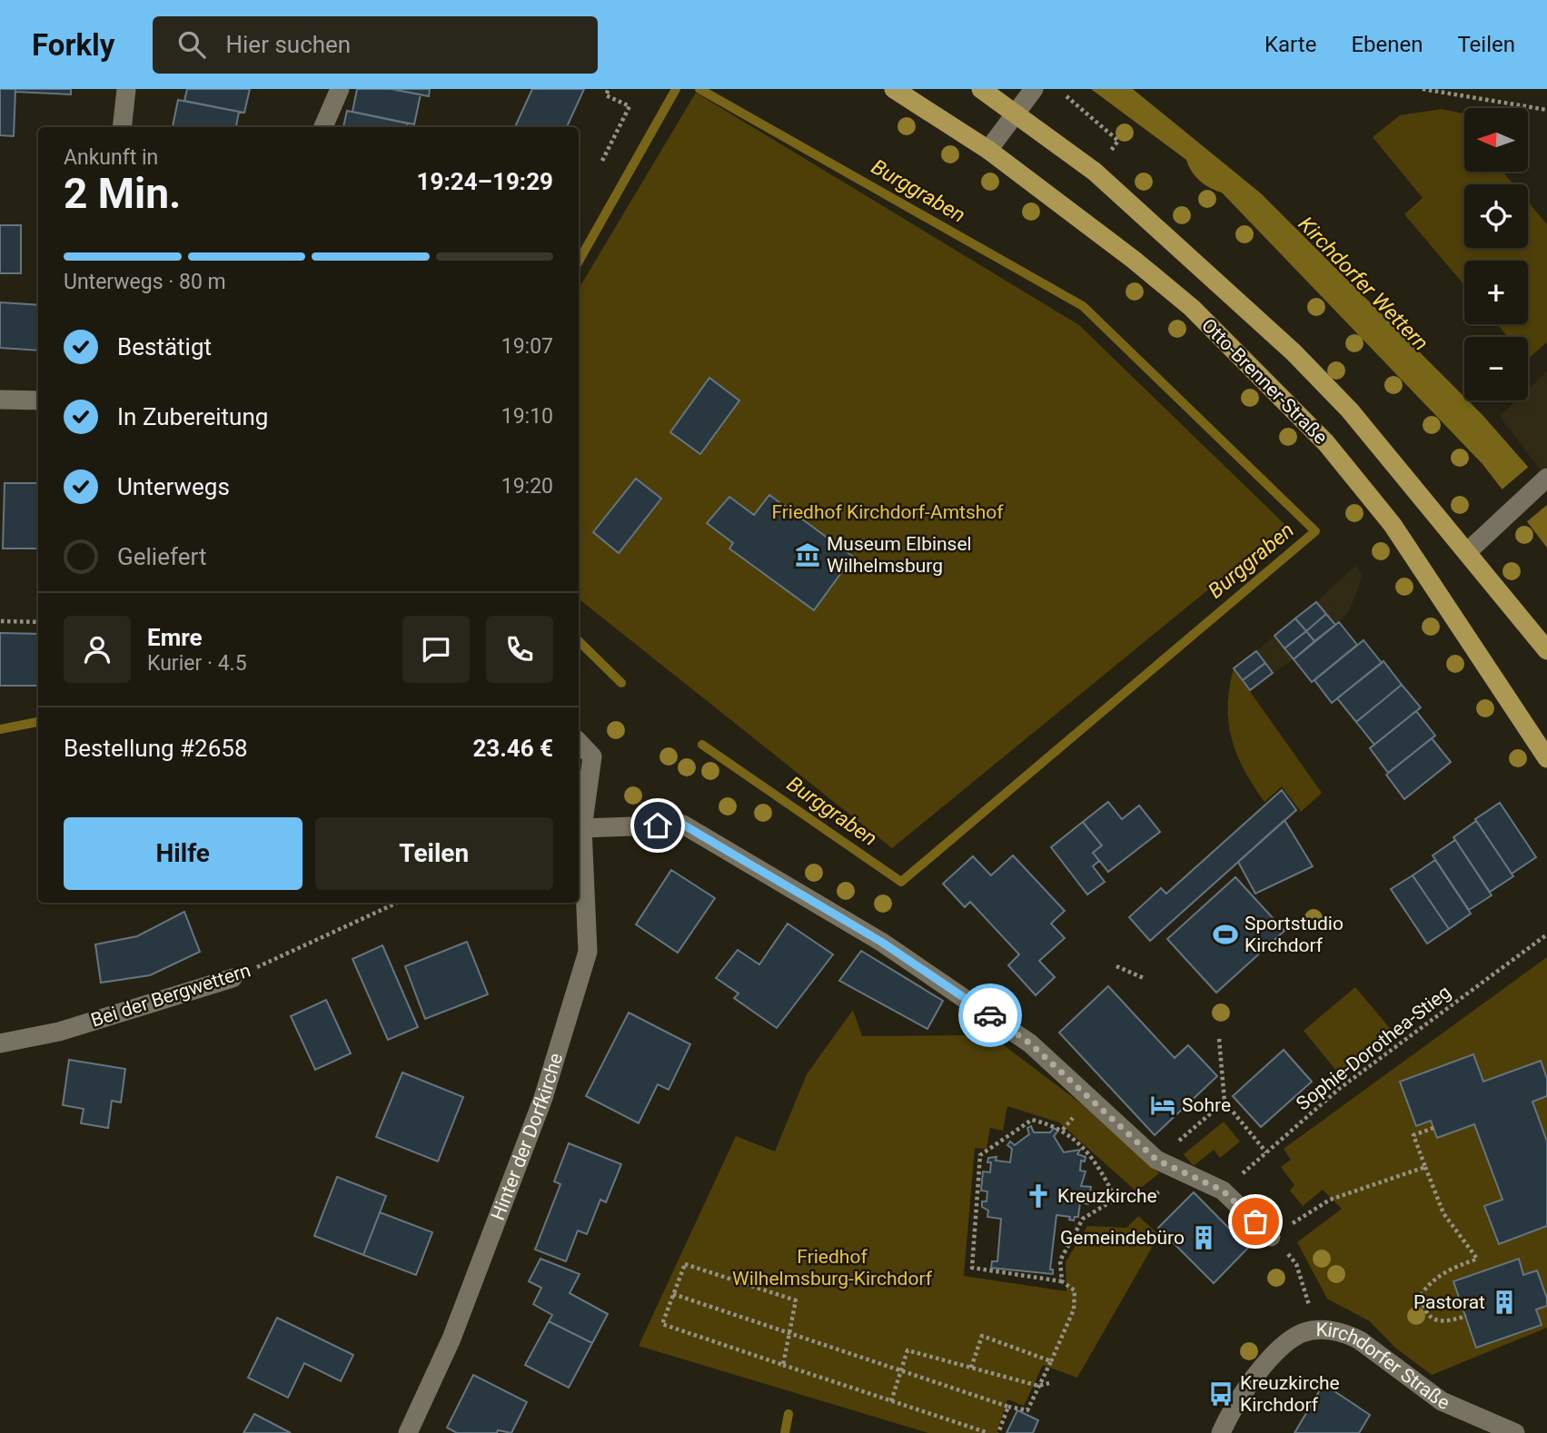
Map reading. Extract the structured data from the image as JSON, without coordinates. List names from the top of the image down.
{
  "streets": {
    "main road": ["Otto-Brenner-Straße"],
    "street": ["Bei der Bergwettern", "Hinter der Dorfkirche", "Kirchdorfer Straße"],
    "path": ["Sophie-Dorothea-Stieg"]
  },
  "water": ["Burggraben", "Kirchdorfer Wettern"],
  "parks": ["Friedhof Kirchdorf-Amtshof", "Friedhof Wilhelmsburg-Kirchdorf"],
  "places": {
    "museum": ["Museum Elbinsel Wilhelmsburg"],
    "sports": ["Sportstudio Kirchdorf"],
    "hotel": ["Sohre"],
    "church": ["Kreuzkirche"],
    "building": ["Gemeindebüro", "Pastorat"],
    "bus stop": ["Kreuzkirche Kirchdorf"]
  },
  "north": "left",
  "page": {
    "header": "Forkly",
    "search": "Hier suchen",
    "nav": ["Karte", "Ebenen", "Teilen"],
    "map_buttons": ["+", "−"],
    "heading": ["2 Min.", "Ankunft in", "19:24–19:29"],
    "panel": [
      "Emre",
      "Kurier · 4.5",
      "Bestellung #2658",
      "23.46 €"
    ],
    "bar": "Unterwegs · 80 m",
    "list": [
      ["Bestätigt", "19:07"],
      ["In Zubereitung", "19:10"],
      ["Unterwegs", "19:20"],
      "Geliefert"
    ],
    "buttons": ["Hilfe", "Teilen"]
  }
}
